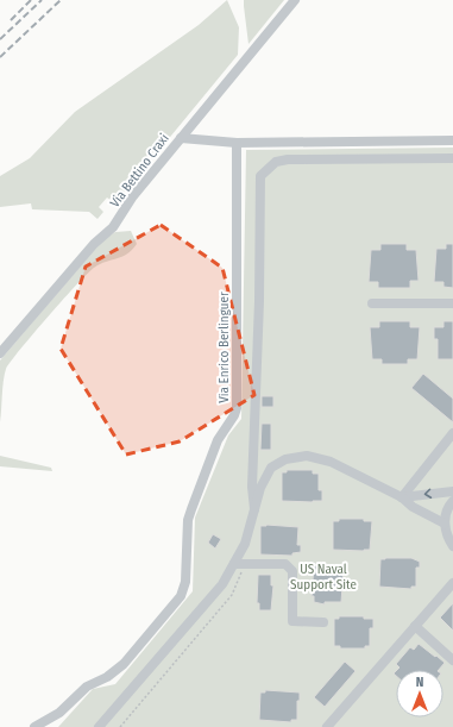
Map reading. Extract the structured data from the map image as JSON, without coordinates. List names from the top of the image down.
{
  "streets": {
    "street": ["Via Bettino Craxi", "Via Enrico Berlinguer"]
  },
  "parks": ["US Naval Support Site"],
  "north": "top"
}
